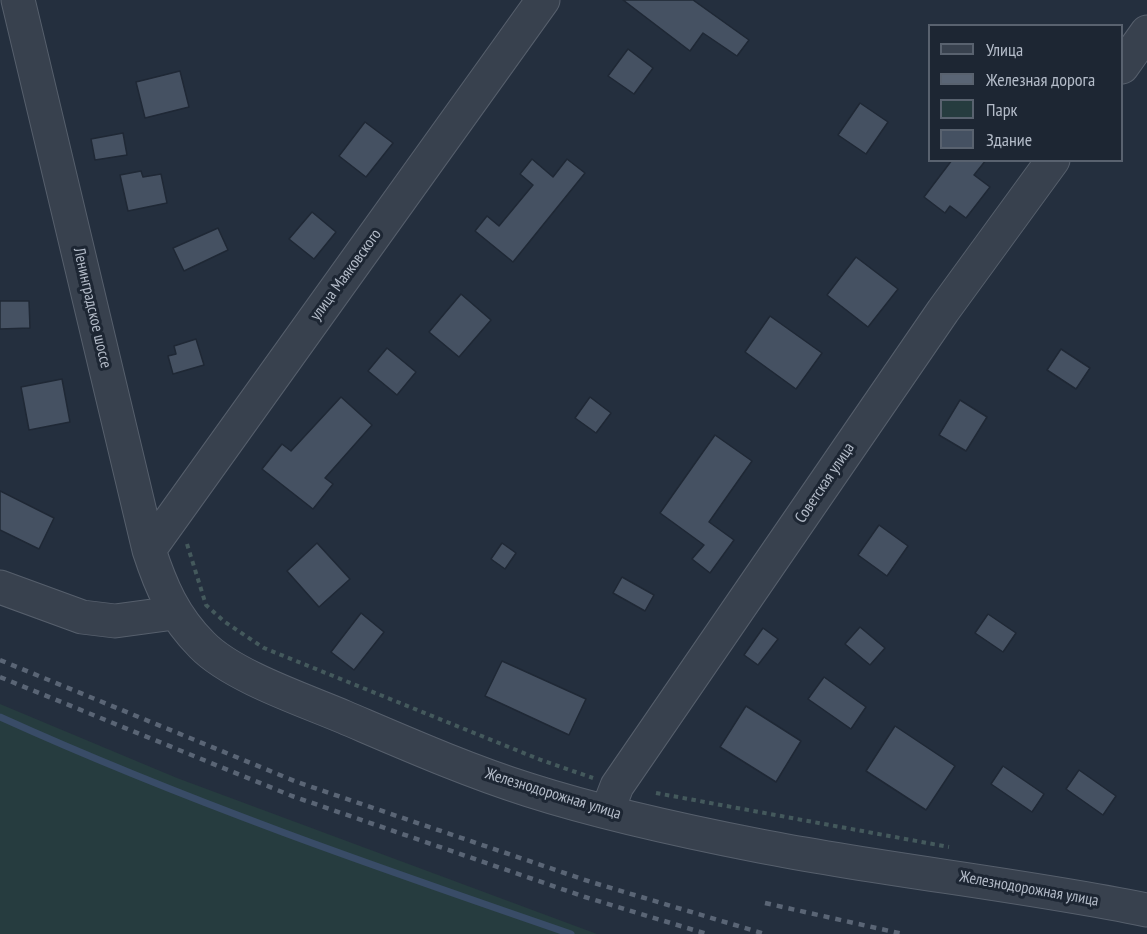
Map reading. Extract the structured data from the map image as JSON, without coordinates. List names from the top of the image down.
{
  "streets": {
    "street": [
      "улица Маяковского",
      "Ленинградское шоссе",
      "Советская улица",
      "Железнодорожная улица"
    ]
  },
  "crossings": [
    ["улица Маяковского", "Ленинградское шоссе"],
    ["Ленинградское шоссе", "Железнодорожная улица"],
    ["Советская улица", "Железнодорожная улица"]
  ],
  "legend": [
    "Улица",
    "Железная дорога",
    "Парк",
    "Здание"
  ]
}
